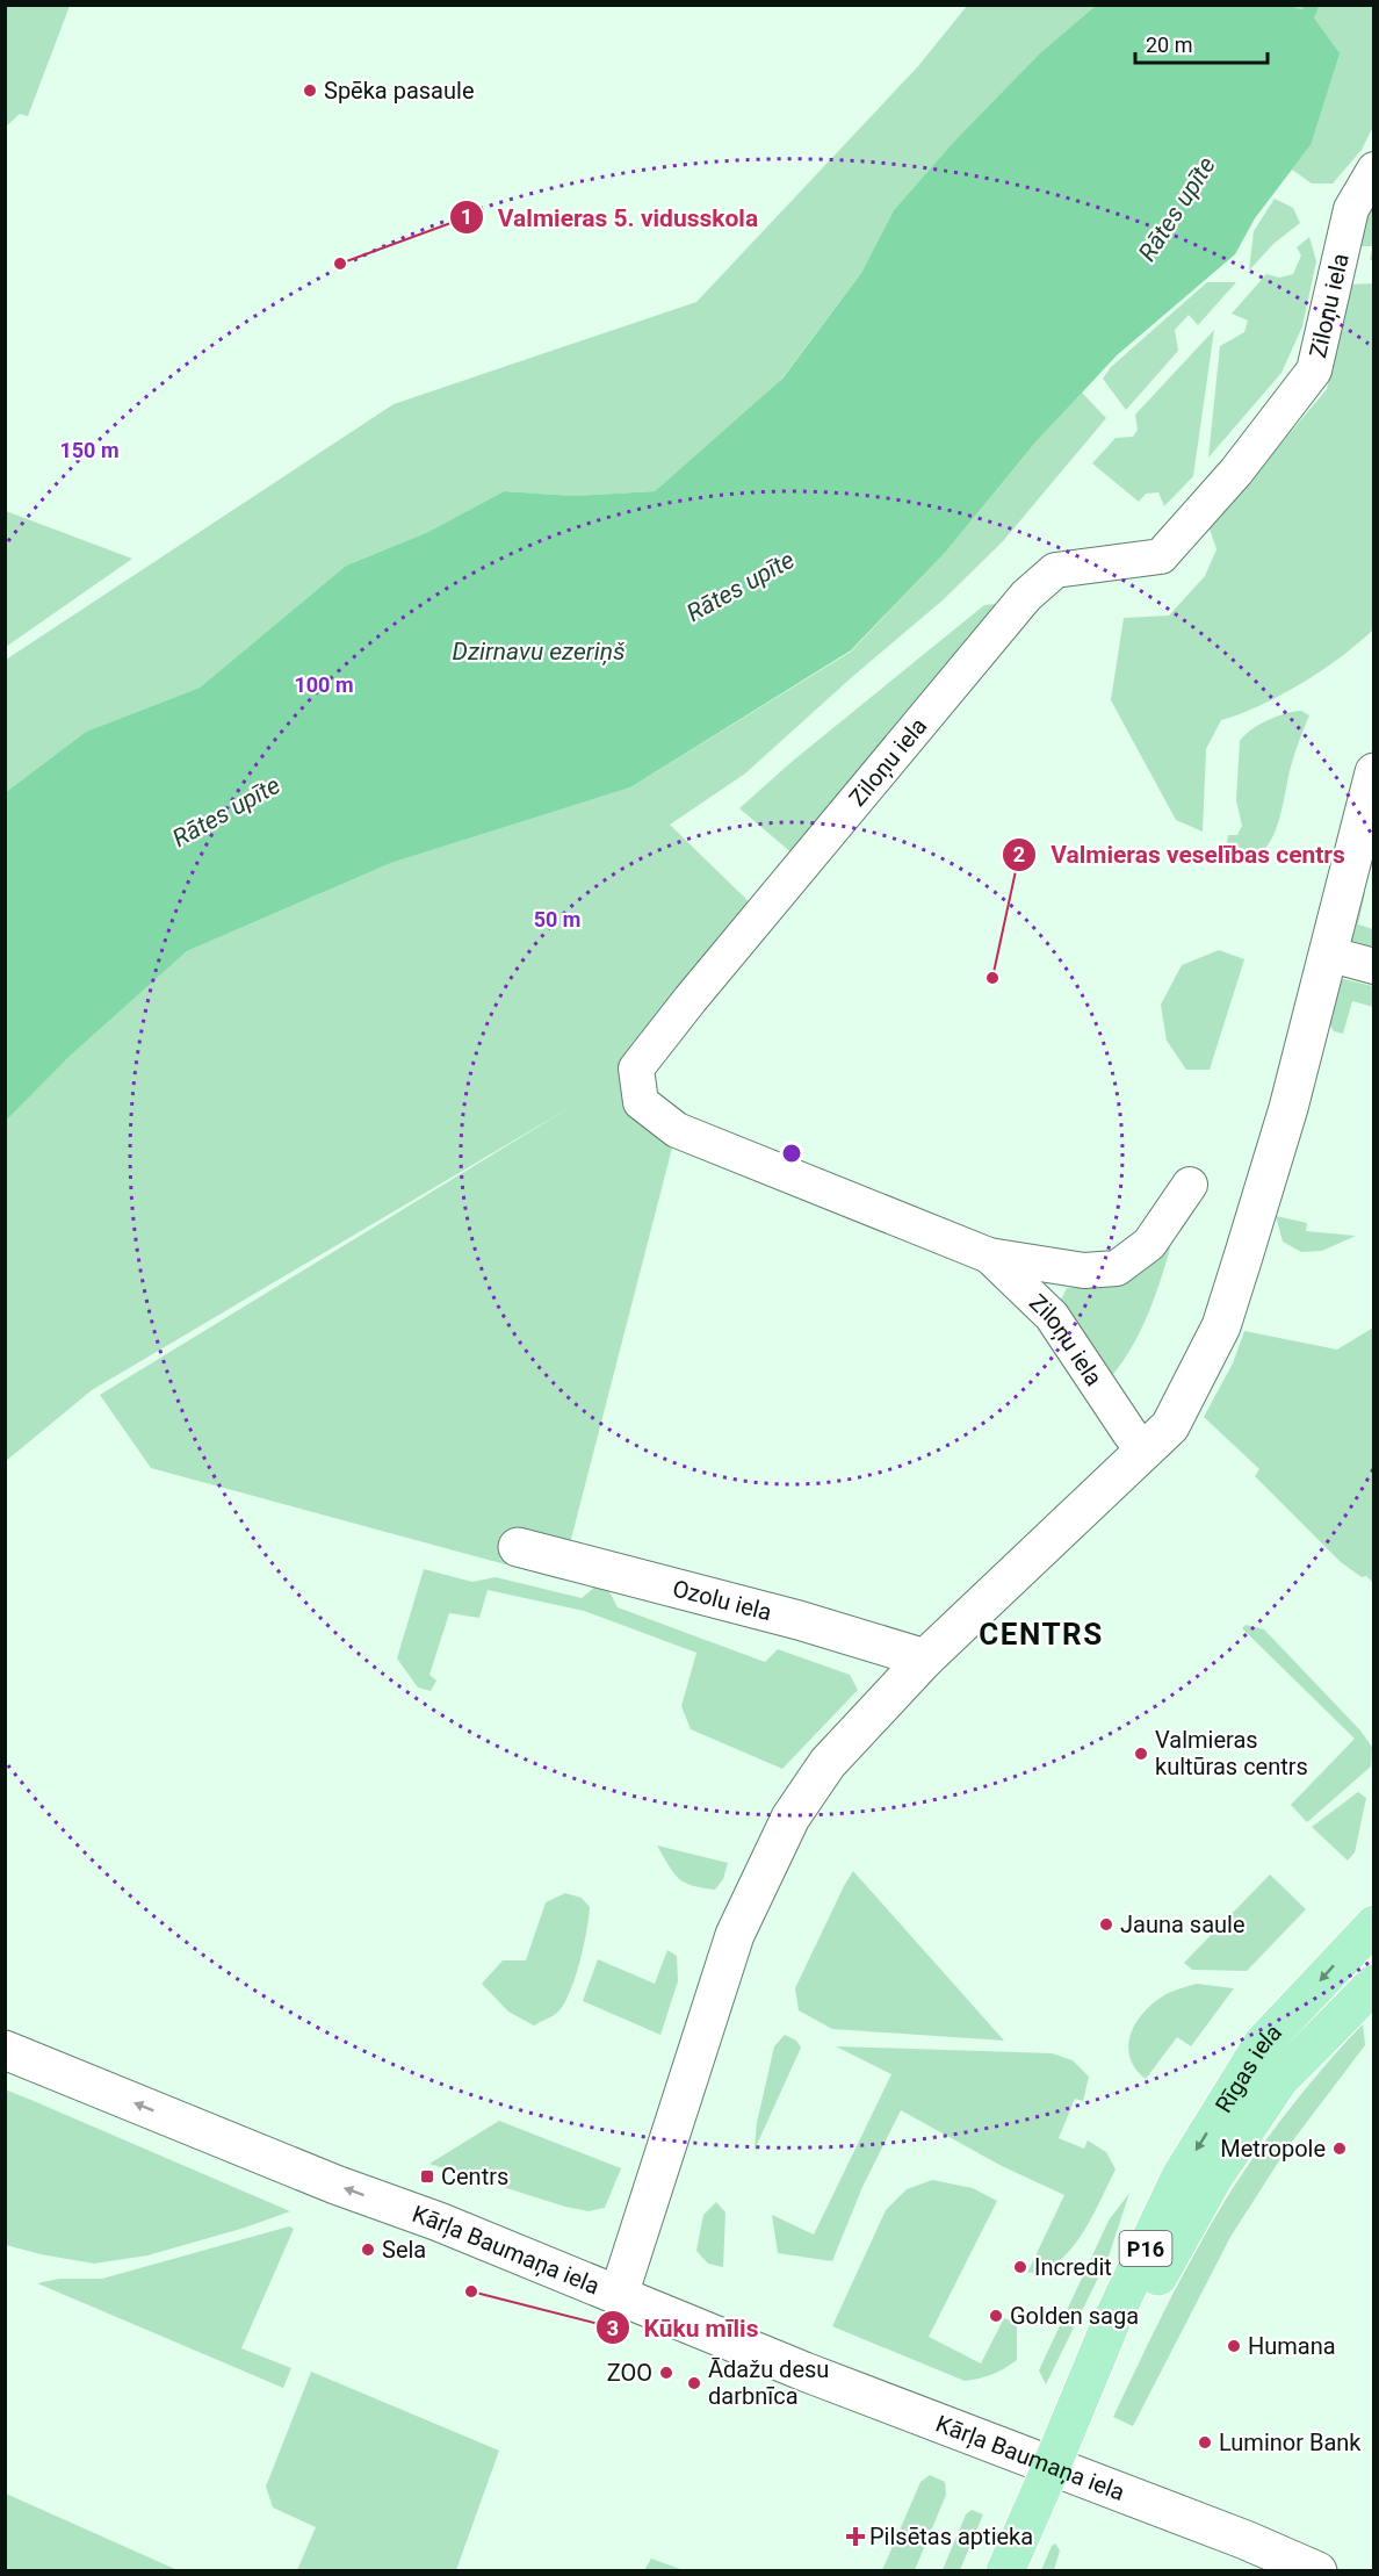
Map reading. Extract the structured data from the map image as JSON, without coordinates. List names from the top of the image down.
{
  "streets": {
    "main road": ["Rīgas iela", "P16"],
    "street": ["Ziloņu iela", "Ozolu iela", "Kārļa Baumaņa iela"]
  },
  "crossings": [
    ["Rīgas iela", "Kārļa Baumaņa iela"]
  ],
  "one_way": ["Kārļa Baumaņa iela"],
  "districts": ["CENTRS"],
  "water": ["Rātes upīte", "Dzirnavu ezeriņš"],
  "places": {
    "other": [
      "Spēka pasaule",
      "Valmieras 5. vidusskola",
      "Valmieras veselības centrs",
      "Valmieras kultūras centrs",
      "Jauna saule",
      "Metropole",
      "Sela",
      "Incredit",
      "Kūku mīlis",
      "Golden saga",
      "Humana",
      "ZOO",
      "Ādažu desu darbnīca",
      "Luminor Bank"
    ],
    "transit": ["Centrs"],
    "health": ["Pilsētas aptieka"]
  },
  "scale_bar": "20 m",
  "rings": ["150 m", "100 m", "50 m"]
}
